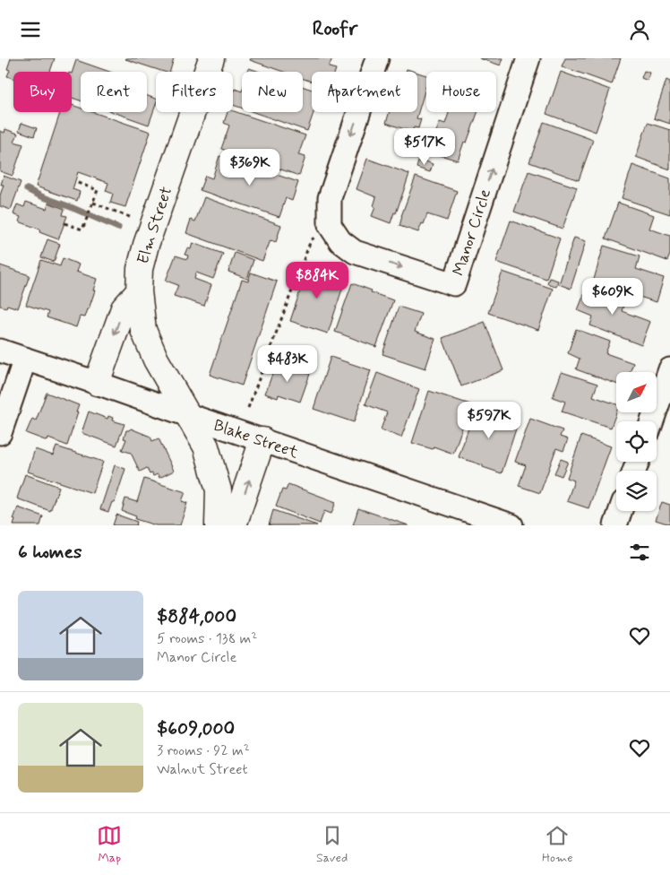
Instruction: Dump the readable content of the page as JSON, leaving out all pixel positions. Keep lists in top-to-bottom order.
{
  "streets": {
    "street": ["Elm Street", "Manor Circle", "Blake Street"]
  },
  "crossings": [
    ["Elm Street", "Blake Street"]
  ],
  "north": "top right",
  "page": {
    "header": "Roofr",
    "chip": [
      "Buy",
      "Rent",
      "Filters",
      "New",
      "Apartment",
      "House"
    ],
    "price": [
      "$517K",
      "$369K",
      "$884K",
      "$609K",
      "$483K",
      "$597K"
    ],
    "heading": "6 homes",
    "list": [
      {
        "name": "$884,000",
        "note": "5 rooms · 138 m² · Manor Circle"
      },
      {
        "name": "$609,000",
        "note": "3 rooms · 92 m² · Walnut Street"
      }
    ],
    "tabs": ["Map", "Saved", "Home"]
  }
}
